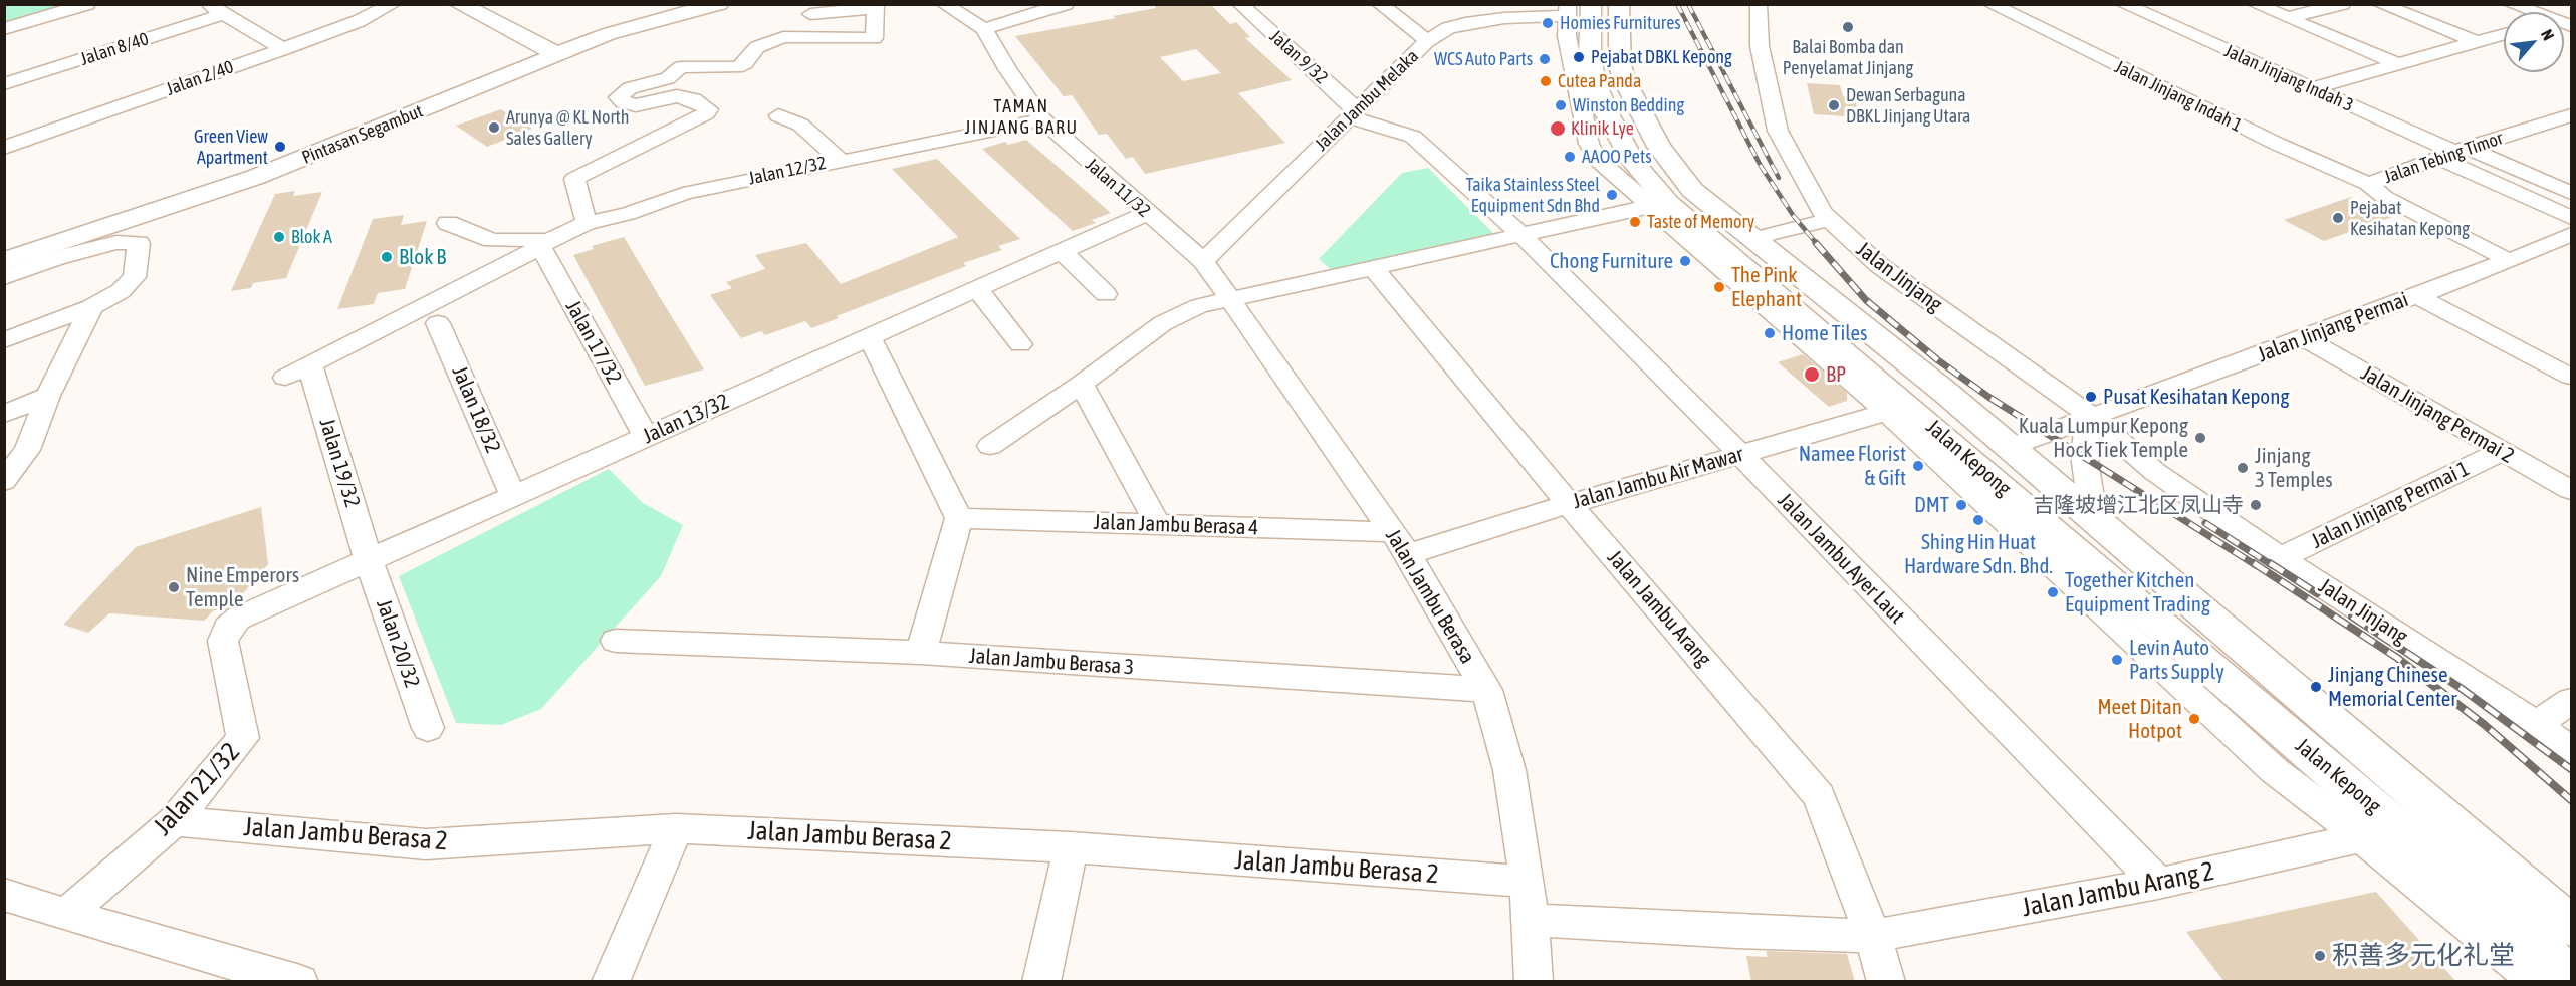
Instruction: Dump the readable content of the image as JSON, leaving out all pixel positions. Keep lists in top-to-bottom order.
{
  "streets": {
    "main road": ["Pintasan Segambut", "Jalan Kepong"],
    "street": [
      "Jalan 8/40",
      "Jalan 9/32",
      "Jalan 2/40",
      "Jalan Jinjang Indah 3",
      "Jalan Jinjang Indah 1",
      "Jalan Jambu Melaka",
      "Jalan Tebing Timor",
      "Jalan 12/32",
      "Jalan 11/32",
      "Jalan Jinjang",
      "Jalan Jinjang Permai",
      "Jalan 17/32",
      "Jalan 18/32",
      "Jalan Jinjang Permai 2",
      "Jalan 13/32",
      "Jalan 19/32",
      "Jalan Jambu Air Mawar",
      "Jalan Jinjang Permai 1",
      "Jalan Jambu Berasa 4",
      "Jalan Jambu Ayer Laut",
      "Jalan Jambu Berasa",
      "Jalan Jambu Arang",
      "Jalan 20/32",
      "Jalan Jambu Berasa 3",
      "Jalan 21/32",
      "Jalan Jambu Berasa 2",
      "Jalan Jambu Arang 2"
    ]
  },
  "crossings": [
    ["Jalan 9/32", "Jalan Jambu Melaka"],
    ["Jalan 9/32", "Jalan Jambu Ayer Laut"],
    ["Jalan Jinjang Indah 3", "Jalan Tebing Timor"],
    ["Jalan Jinjang Indah 1", "Jalan Tebing Timor"],
    ["Jalan Jambu Melaka", "Jalan 11/32"],
    ["Jalan Jambu Melaka", "Jalan Kepong"],
    ["Jalan Jambu Melaka", "Jalan Jambu Ayer Laut"],
    ["Jalan Jambu Melaka", "Jalan Jambu Berasa"],
    ["Jalan Tebing Timor", "Jalan Jinjang Permai"],
    ["Jalan 12/32", "Jalan 11/32"],
    ["Jalan 12/32", "Jalan 17/32"],
    ["Jalan 12/32", "Jalan 19/32"],
    ["Jalan 11/32", "Jalan 13/32"],
    ["Jalan 11/32", "Jalan Jambu Berasa"],
    ["Jalan Jinjang", "Jalan Jinjang Permai"],
    ["Jalan Jinjang", "Jalan Jinjang Permai 1"],
    ["Jalan Jinjang Permai", "Jalan Jinjang Permai 2"],
    ["Jalan Jinjang Permai", "Jalan Kepong"],
    ["Jalan 17/32", "Jalan 13/32"],
    ["Jalan 18/32", "Jalan 13/32"],
    ["Jalan Jinjang Permai 2", "Jalan Jinjang Permai 1"],
    ["Jalan 13/32", "Jalan 19/32"],
    ["Jalan 13/32", "Jalan 20/32"],
    ["Jalan 13/32", "Jalan 21/32"],
    ["Jalan Kepong", "Jalan Jambu Air Mawar"],
    ["Jalan Kepong", "Jalan Jambu Arang 2"],
    ["Jalan 19/32", "Jalan 20/32"],
    ["Jalan Jambu Air Mawar", "Jalan Jambu Berasa 4"],
    ["Jalan Jambu Air Mawar", "Jalan Jambu Ayer Laut"],
    ["Jalan Jambu Air Mawar", "Jalan Jambu Berasa"],
    ["Jalan Jambu Air Mawar", "Jalan Jambu Arang"],
    ["Jalan Jambu Berasa 4", "Jalan Jambu Berasa"],
    ["Jalan Jambu Ayer Laut", "Jalan Jambu Arang 2"],
    ["Jalan Jambu Berasa", "Jalan Jambu Berasa 3"],
    ["Jalan Jambu Berasa", "Jalan Jambu Berasa 2"],
    ["Jalan Jambu Berasa", "Jalan Jambu Arang 2"],
    ["Jalan Jambu Arang", "Jalan Jambu Arang 2"],
    ["Jalan 21/32", "Jalan Jambu Berasa 2"]
  ],
  "districts": ["TAMAN JINJANG BARU"],
  "places": [
    "Homies Furnitures",
    "Balai Bomba dan Penyelamat Jinjang",
    "Pejabat DBKL Kepong",
    "WCS Auto Parts",
    "Cutea Panda",
    "Winston Bedding",
    "Dewan Serbaguna DBKL Jinjang Utara",
    "Arunya @ KL North Sales Gallery",
    "Klinik Lye",
    "Green View Apartment",
    "AAOO Pets",
    "Taika Stainless Steel Equipment Sdn Bhd",
    "Pejabat Kesihatan Kepong",
    "Taste of Memory",
    "Blok A",
    "Blok B",
    "Chong Furniture",
    "The Pink Elephant",
    "Home Tiles",
    "BP",
    "Pusat Kesihatan Kepong",
    "Kuala Lumpur Kepong Hock Tiek Temple",
    "Namee Florist & Gift",
    "Jinjang 3 Temples",
    "DMT",
    "吉隆坡增江北区凤山寺",
    "Shing Hin Huat Hardware Sdn. Bhd.",
    "Nine Emperors Temple",
    "Together Kitchen Equipment Trading",
    "Levin Auto Parts Supply",
    "Jinjang Chinese Memorial Center",
    "Meet Ditan Hotpot",
    "积善多元化礼堂"
  ],
  "north": "top right"
}
